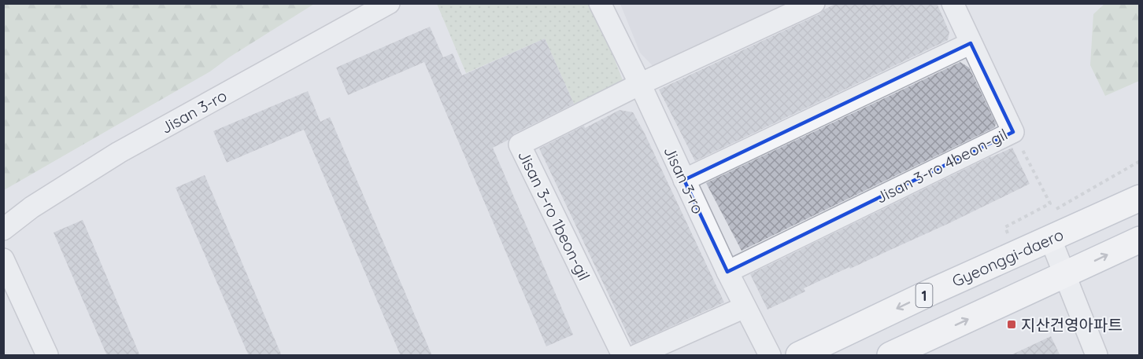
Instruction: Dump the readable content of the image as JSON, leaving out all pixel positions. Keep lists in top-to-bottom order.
{
  "streets": {
    "main road": ["Gyeonggi-daero", "1"],
    "street": ["Jisan 3-ro", "Jisan 3-ro 4beon-gil", "Jisan 3-ro 1beon-gil"]
  },
  "crossings": [
    ["Jisan 3-ro", "Jisan 3-ro 4beon-gil"],
    ["Jisan 3-ro", "Jisan 3-ro 1beon-gil"]
  ],
  "places": {
    "transit": ["지산건영아파트"]
  }
}
